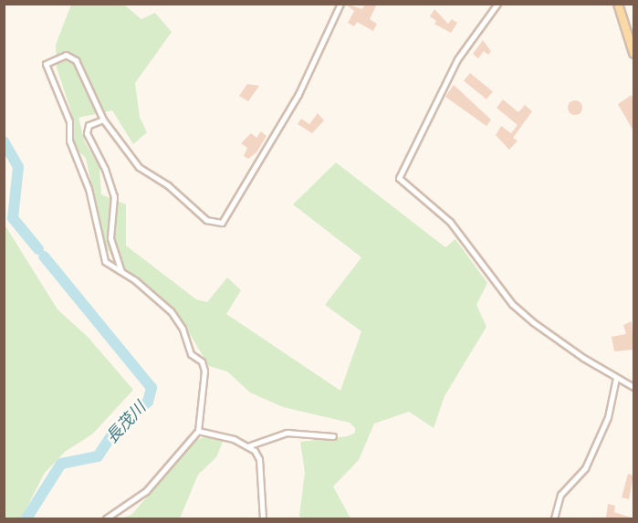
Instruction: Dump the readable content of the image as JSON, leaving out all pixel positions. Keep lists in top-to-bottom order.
{
  "water": ["長茂川"]
}
